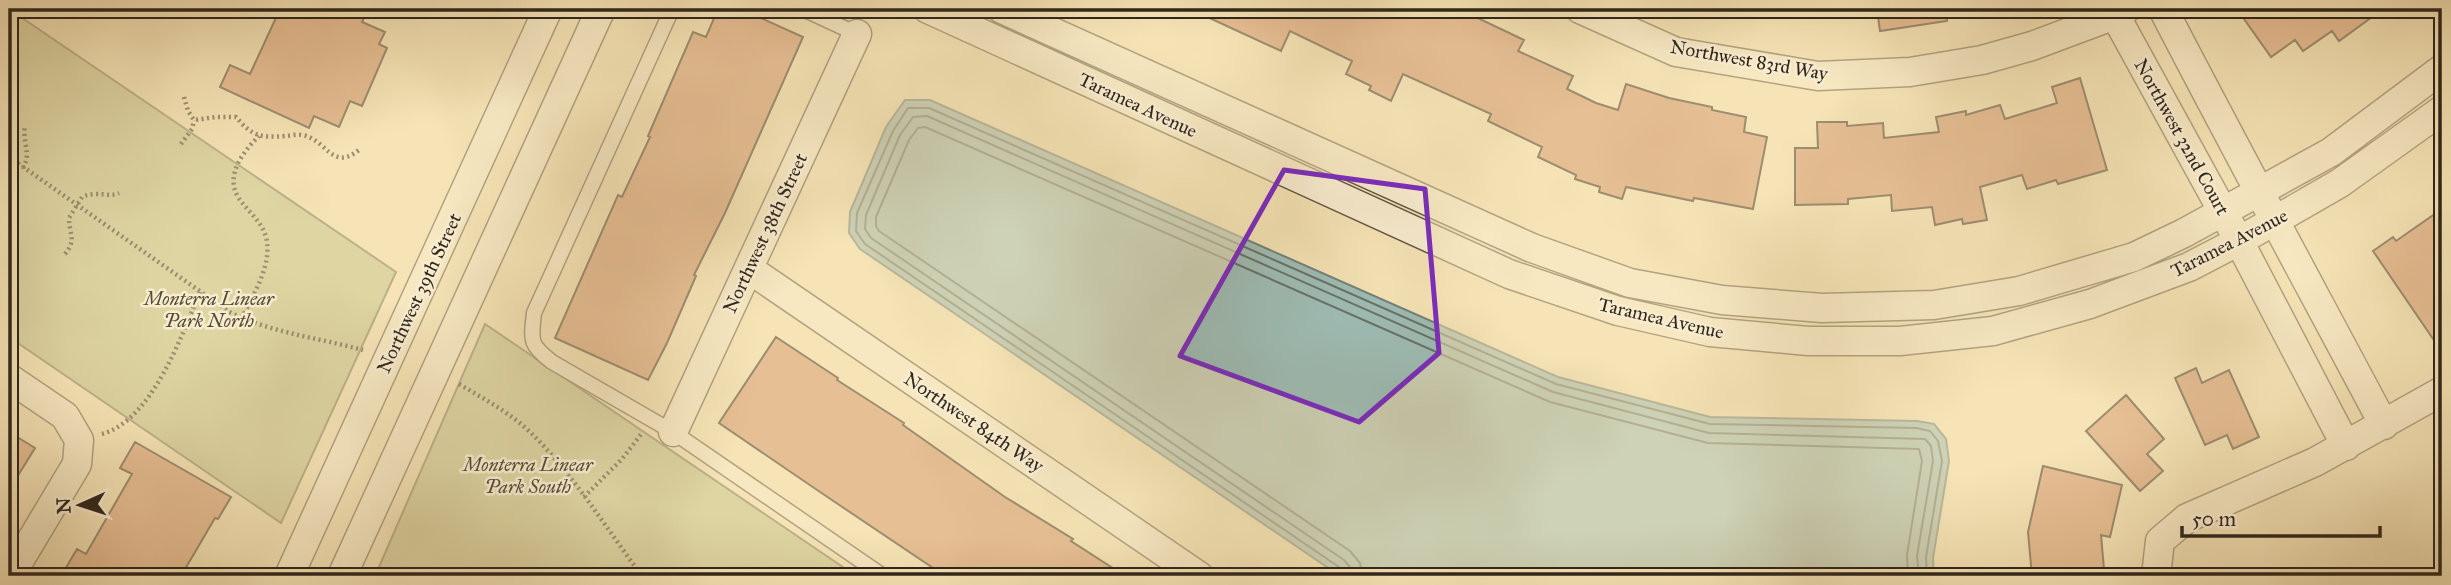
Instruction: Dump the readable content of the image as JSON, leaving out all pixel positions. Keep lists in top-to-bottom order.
{
  "streets": {
    "street": [
      "Northwest 83rd Way",
      "Taramea Avenue",
      "Northwest 32nd Court",
      "Northwest 38th Street",
      "Northwest 39th Street",
      "Northwest 84th Way"
    ]
  },
  "crossings": [
    ["Northwest 83rd Way", "Northwest 32nd Court"],
    ["Taramea Avenue", "Northwest 32nd Court"],
    ["Northwest 38th Street", "Northwest 84th Way"]
  ],
  "parks": ["Monterra Linear Park North", "Monterra Linear Park South"],
  "scale_bar": "50 m",
  "north": "left"
}
